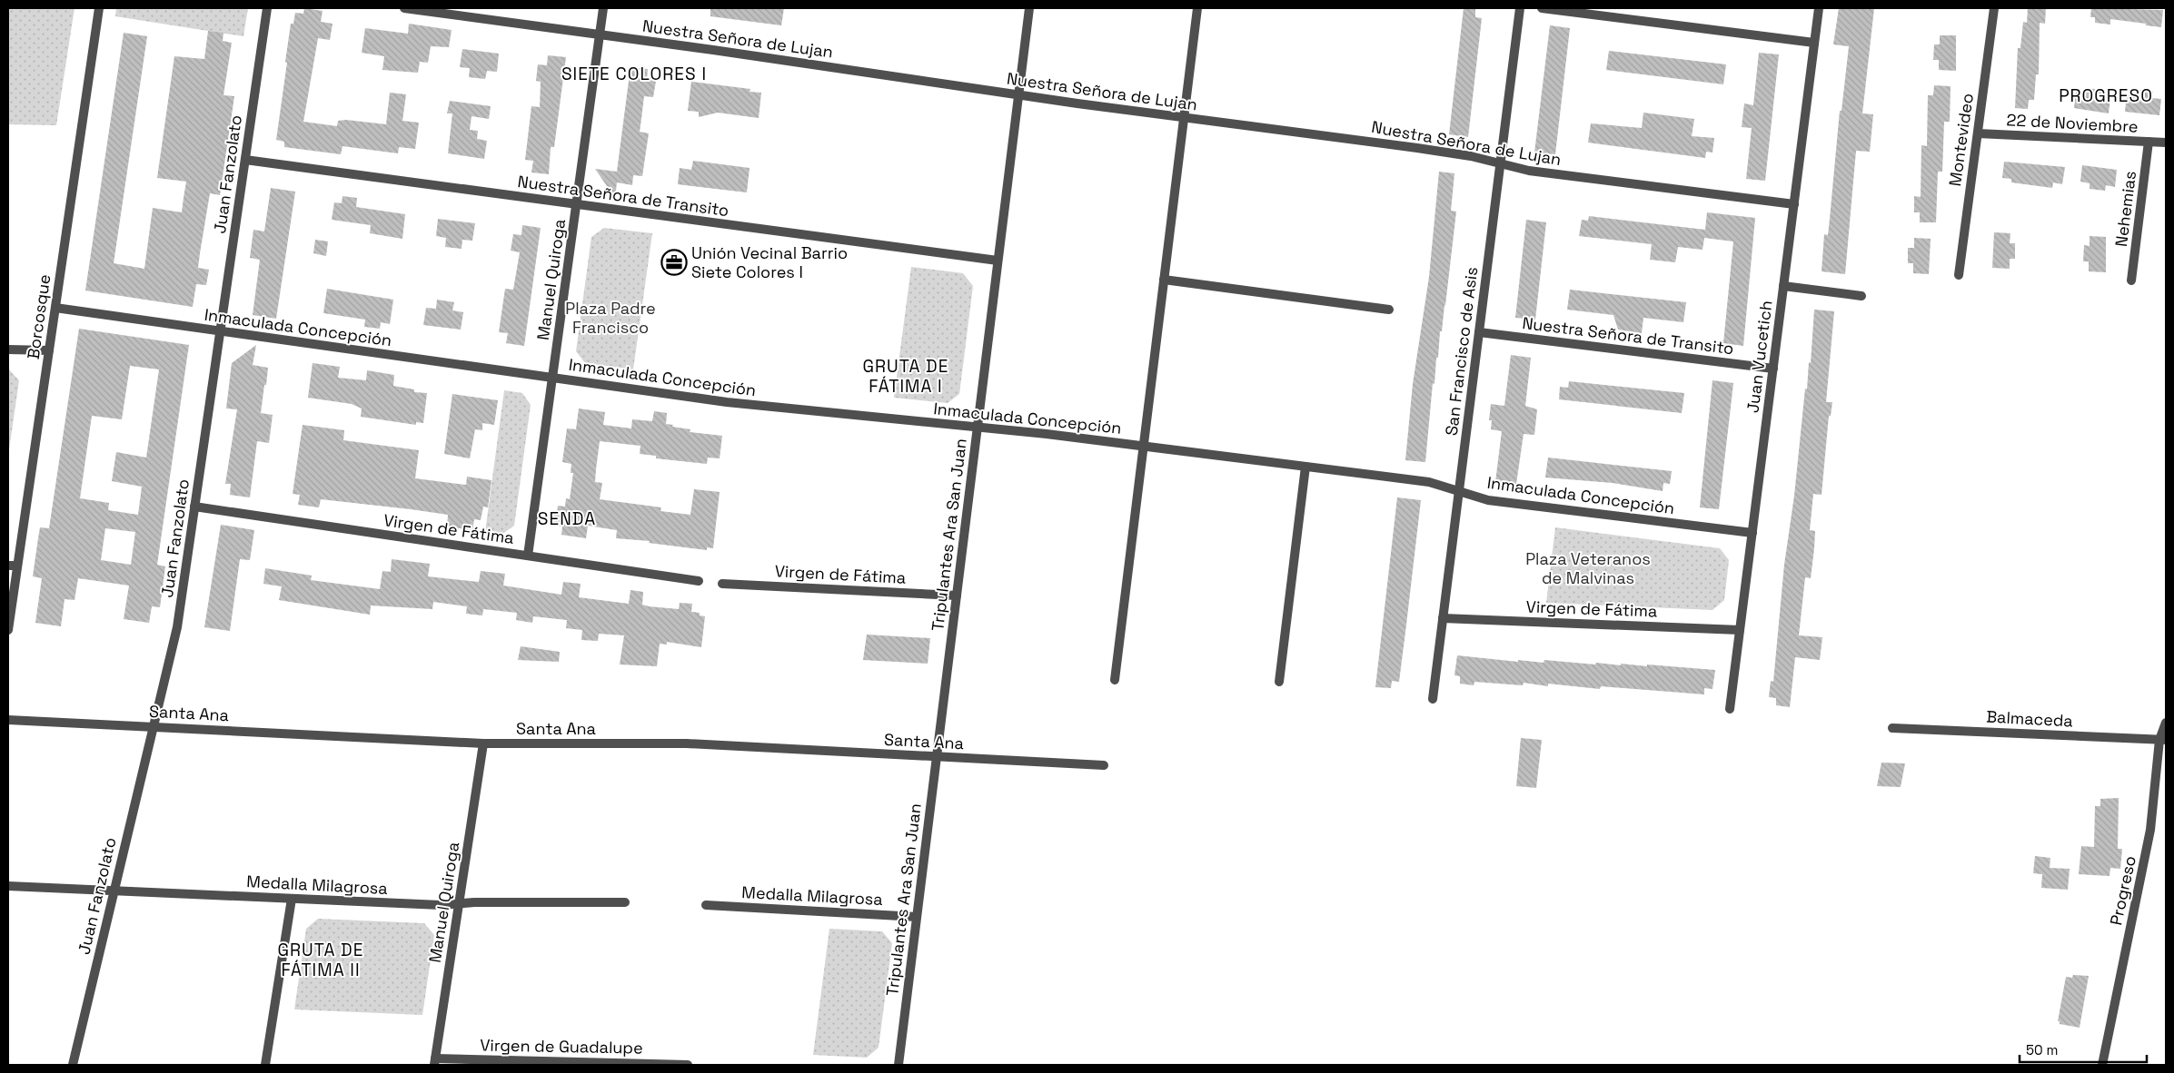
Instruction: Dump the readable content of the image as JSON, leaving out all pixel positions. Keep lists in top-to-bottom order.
{
  "streets": {
    "street": [
      "Nuestra Señora de Lujan",
      "22 de Noviembre",
      "Montevideo",
      "Juan Fanzolato",
      "Nuestra Señora de Transito",
      "Nehemias",
      "Manuel Quiroga",
      "Borcosque",
      "Inmaculada Concepción",
      "San Francisco de Asis",
      "Juan Vucetich",
      "Virgen de Fátima",
      "Tripulantes Ara San Juan",
      "Santa Ana",
      "Balmaceda",
      "Medalla Milagrosa",
      "Progreso",
      "Virgen de Guadalupe"
    ]
  },
  "crossings": [
    ["Nuestra Señora de Lujan", "Manuel Quiroga"],
    ["Nuestra Señora de Lujan", "San Francisco de Asis"],
    ["Nuestra Señora de Lujan", "Juan Vucetich"],
    ["Nuestra Señora de Lujan", "Tripulantes Ara San Juan"],
    ["22 de Noviembre", "Montevideo"],
    ["22 de Noviembre", "Nehemias"],
    ["Juan Fanzolato", "Nuestra Señora de Transito"],
    ["Juan Fanzolato", "Inmaculada Concepción"],
    ["Juan Fanzolato", "Virgen de Fátima"],
    ["Juan Fanzolato", "Santa Ana"],
    ["Juan Fanzolato", "Medalla Milagrosa"],
    ["Nuestra Señora de Transito", "Manuel Quiroga"],
    ["Nuestra Señora de Transito", "San Francisco de Asis"],
    ["Nuestra Señora de Transito", "Juan Vucetich"],
    ["Nuestra Señora de Transito", "Tripulantes Ara San Juan"],
    ["Manuel Quiroga", "Inmaculada Concepción"],
    ["Manuel Quiroga", "Virgen de Fátima"],
    ["Manuel Quiroga", "Santa Ana"],
    ["Manuel Quiroga", "Medalla Milagrosa"],
    ["Manuel Quiroga", "Virgen de Guadalupe"],
    ["Borcosque", "Inmaculada Concepción"],
    ["Inmaculada Concepción", "San Francisco de Asis"],
    ["Inmaculada Concepción", "Juan Vucetich"],
    ["Inmaculada Concepción", "Tripulantes Ara San Juan"],
    ["San Francisco de Asis", "Virgen de Fátima"],
    ["Juan Vucetich", "Virgen de Fátima"],
    ["Virgen de Fátima", "Tripulantes Ara San Juan"],
    ["Tripulantes Ara San Juan", "Santa Ana"],
    ["Tripulantes Ara San Juan", "Medalla Milagrosa"],
    ["Balmaceda", "Progreso"]
  ],
  "districts": [
    "SIETE COLORES I",
    "PROGRESO",
    "GRUTA DE FÁTIMA I",
    "SENDA",
    "GRUTA DE FÁTIMA II"
  ],
  "parks": ["Plaza Padre Francisco", "Plaza Veteranos de Malvinas"],
  "places": {
    "office": ["Unión Vecinal Barrio Siete Colores I"]
  },
  "scale_bar": "50 m"
}
